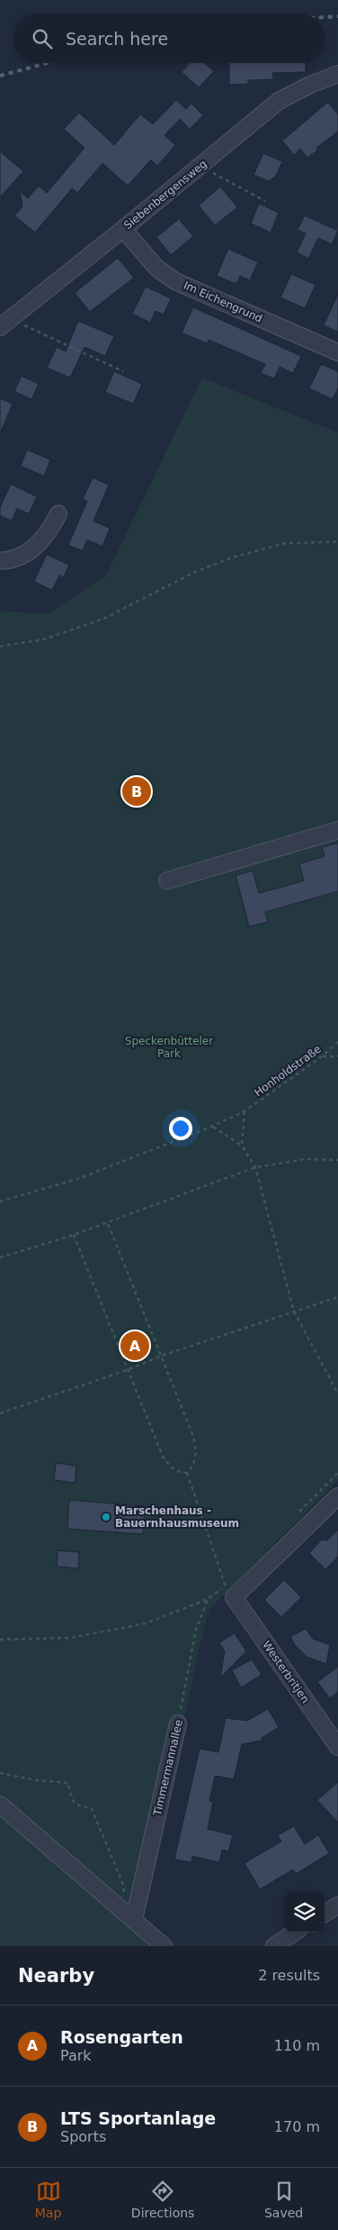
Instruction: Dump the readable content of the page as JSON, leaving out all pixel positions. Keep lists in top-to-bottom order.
{
  "streets": {
    "street": [
      "Siebenbergensweg",
      "Im Eichengrund",
      "Westerbritjen",
      "Timmermannallee"
    ],
    "path": ["Honholdstraße"]
  },
  "crossings": [
    ["Siebenbergensweg", "Im Eichengrund"]
  ],
  "parks": ["Speckenbütteler Park"],
  "places": ["Marschenhaus - Bauernhausmuseum"],
  "page": {
    "search": "Search here",
    "pins": ["B", "A"],
    "heading": ["Nearby", "2 results"],
    "list": [
      {
        "mark": "A",
        "name": "Rosengarten",
        "note": "Park",
        "value": "110 m"
      },
      {
        "mark": "B",
        "name": "LTS Sportanlage",
        "note": "Sports",
        "value": "170 m"
      }
    ],
    "nav": ["Map", "Directions", "Saved"]
  }
}
